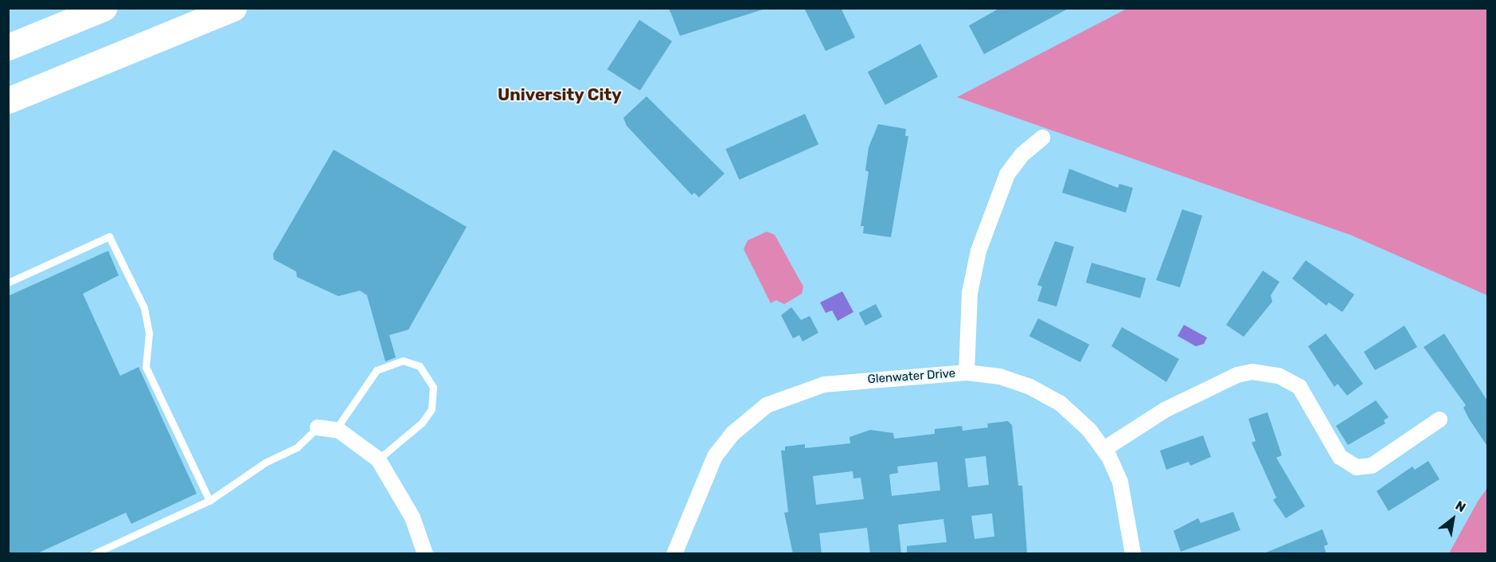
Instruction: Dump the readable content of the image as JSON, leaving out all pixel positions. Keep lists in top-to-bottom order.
{
  "streets": {
    "street": ["Glenwater Drive"]
  },
  "districts": ["University City"],
  "north": "top right"
}
